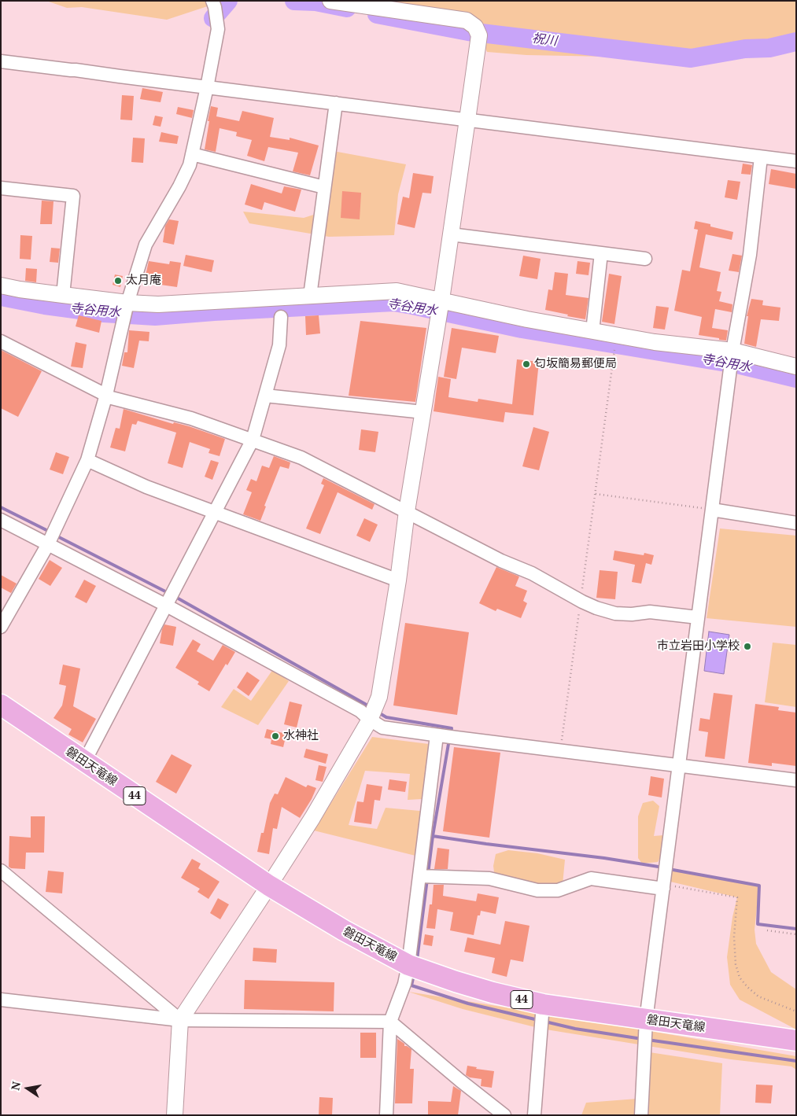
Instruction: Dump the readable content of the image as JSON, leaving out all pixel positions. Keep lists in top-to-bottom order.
{
  "streets": {
    "main road": ["磐田天竜線", "44"]
  },
  "water": ["祝川", "寺谷用水"],
  "places": [
    "太月庵",
    "匂坂簡易郵便局",
    "市立岩田小学校",
    "水神社"
  ],
  "north": "left"
}
